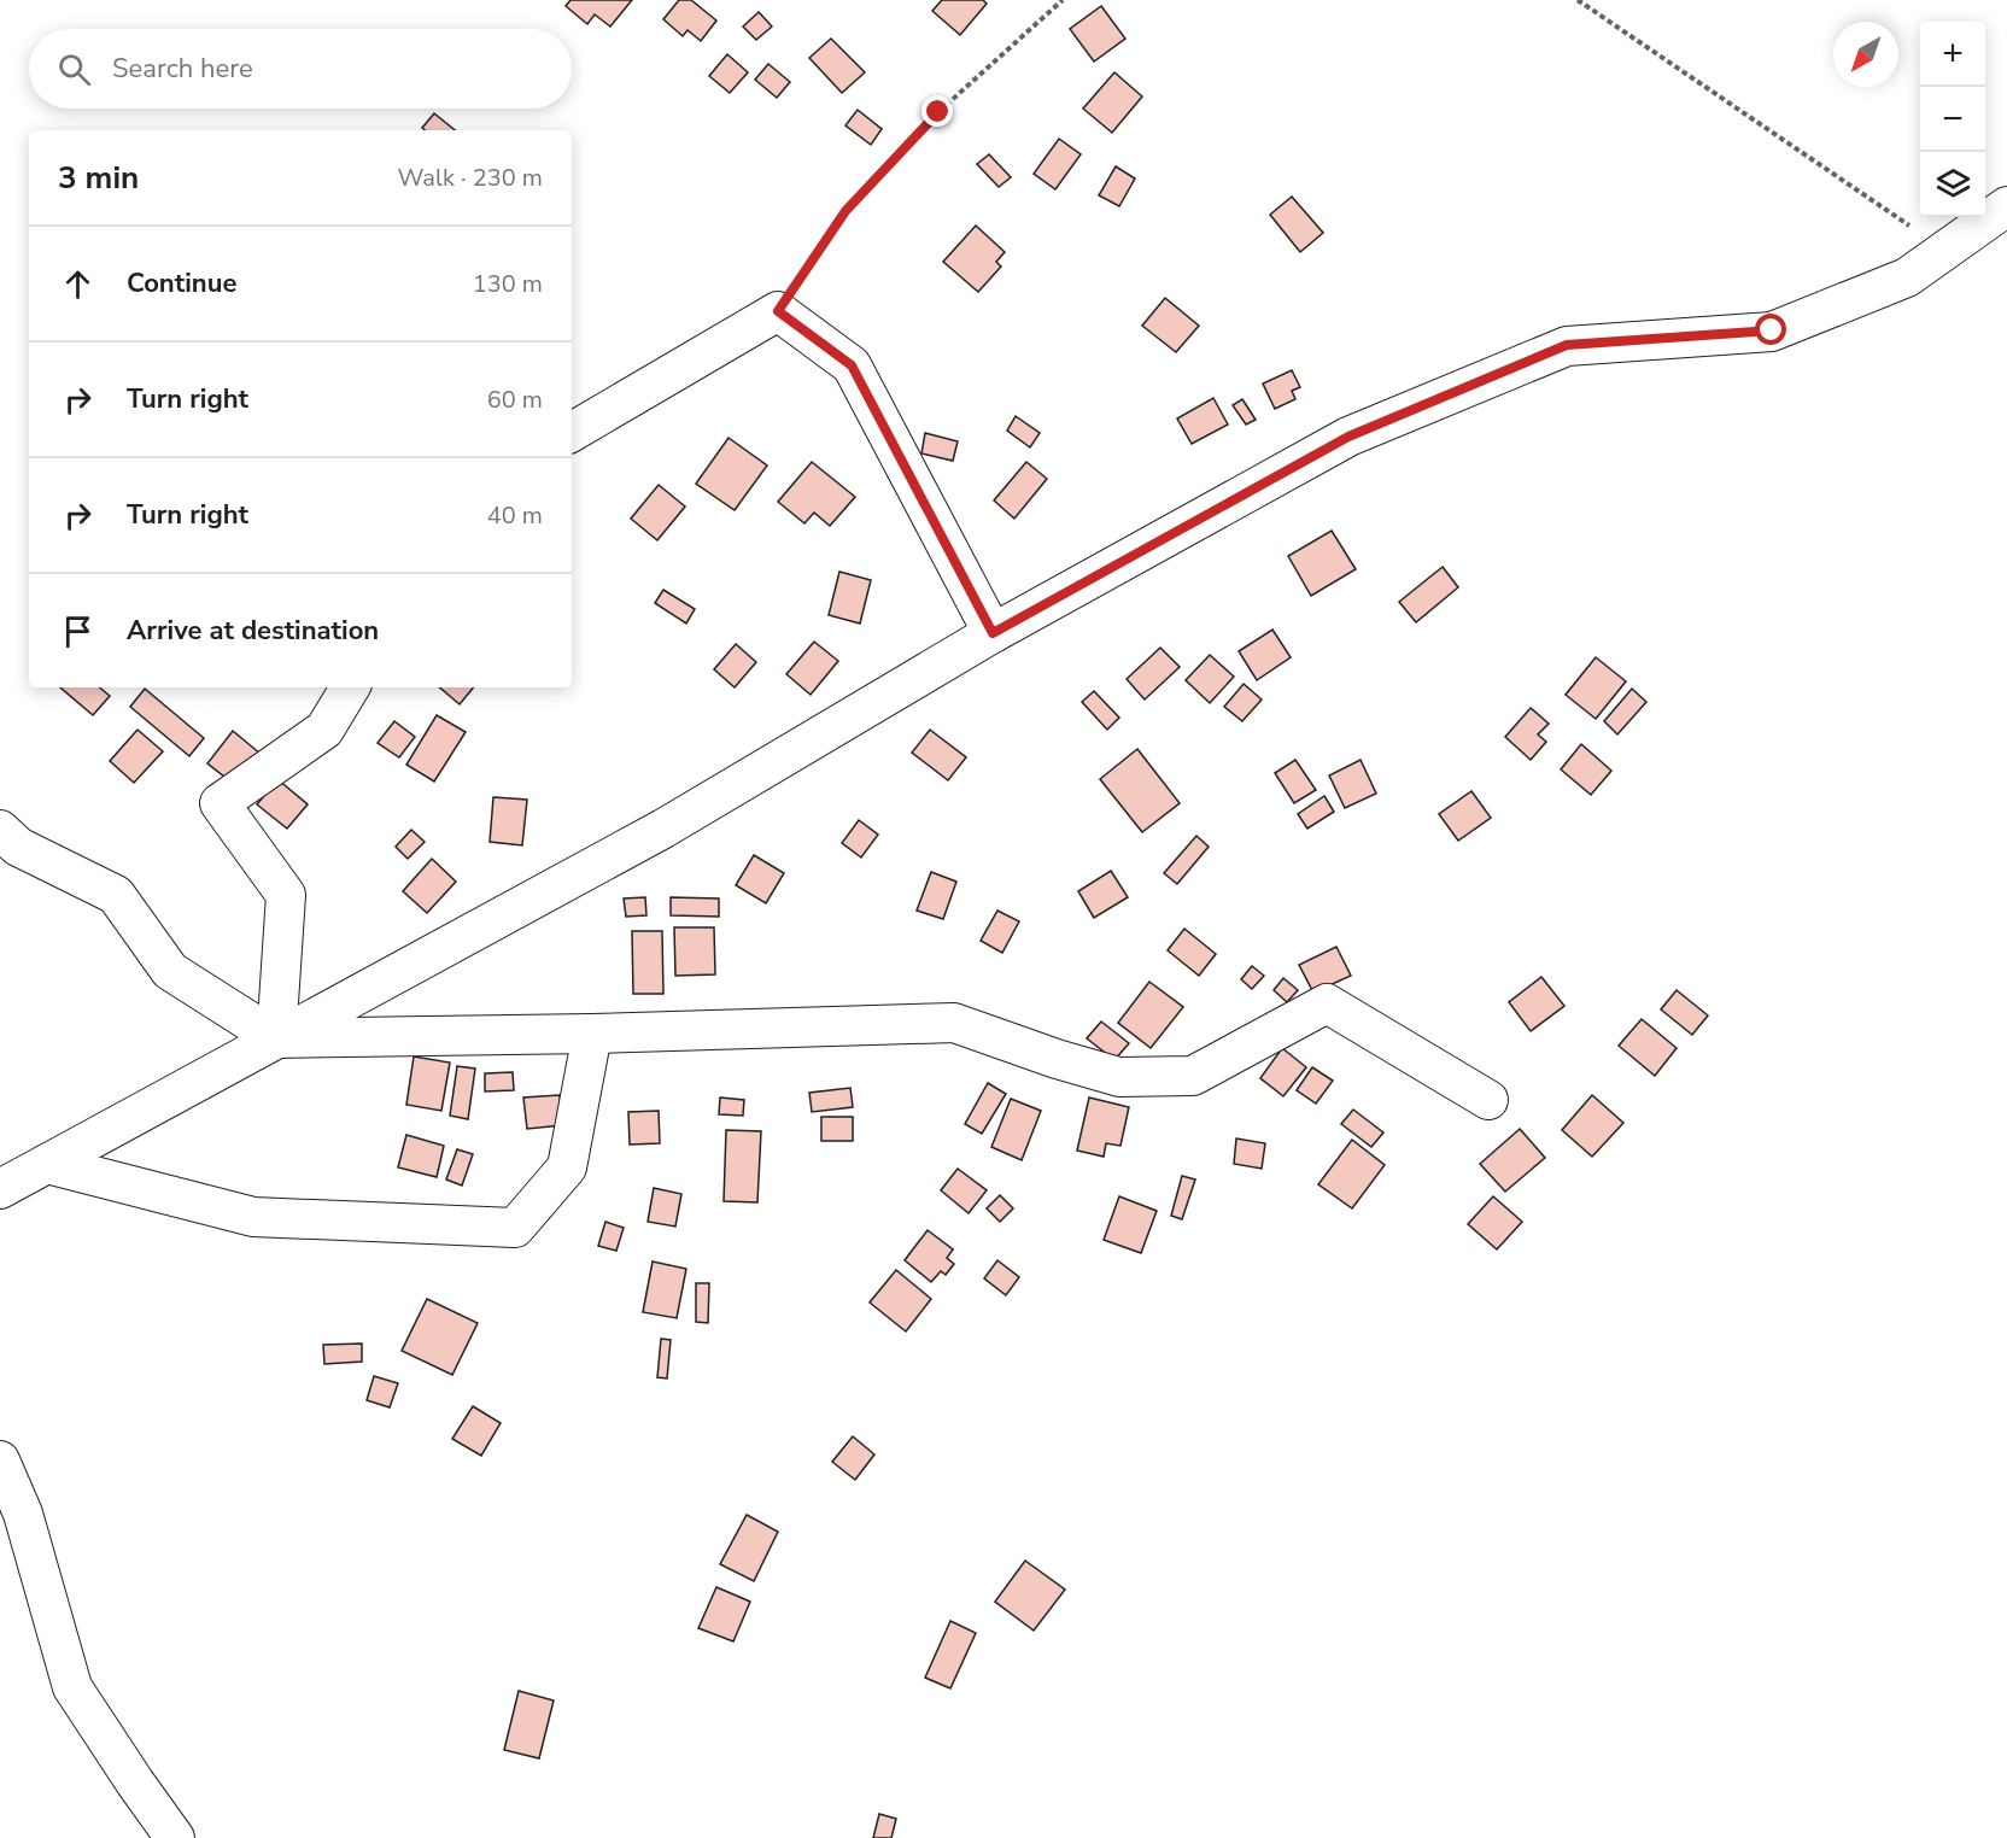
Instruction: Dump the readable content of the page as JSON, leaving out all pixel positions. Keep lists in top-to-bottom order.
{
  "north": "bottom left",
  "page": {
    "map_buttons": ["+", "−"],
    "search": "Search here",
    "heading": ["3 min", "Walk · 230 m"],
    "list": [
      ["Continue", "130 m"],
      ["Turn right", "60 m"],
      ["Turn right", "40 m"],
      "Arrive at destination"
    ]
  }
}
